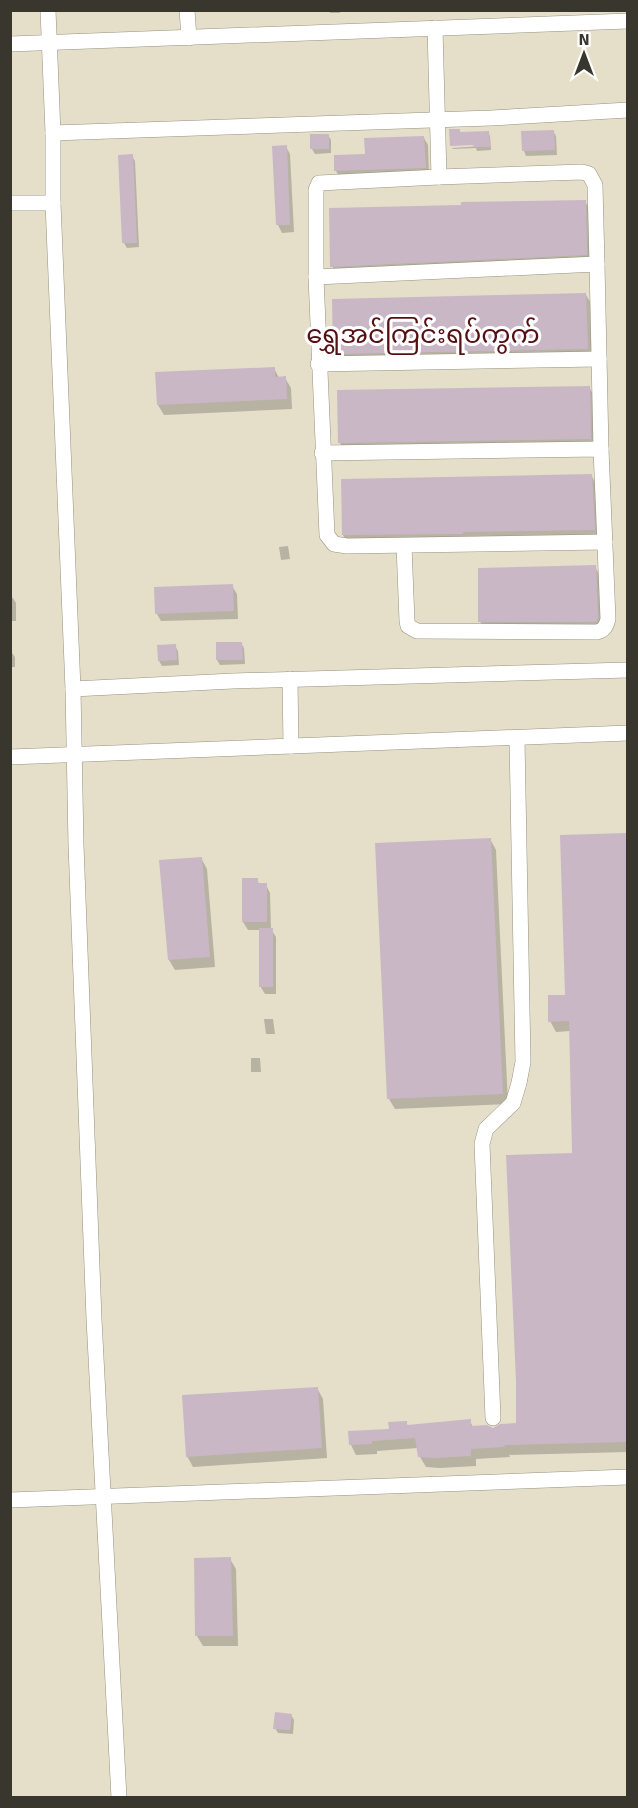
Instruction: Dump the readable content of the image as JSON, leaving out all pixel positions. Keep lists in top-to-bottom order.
{
  "districts": ["ရွှေအင်ကြင်းရပ်ကွက်"],
  "north": "top"
}
